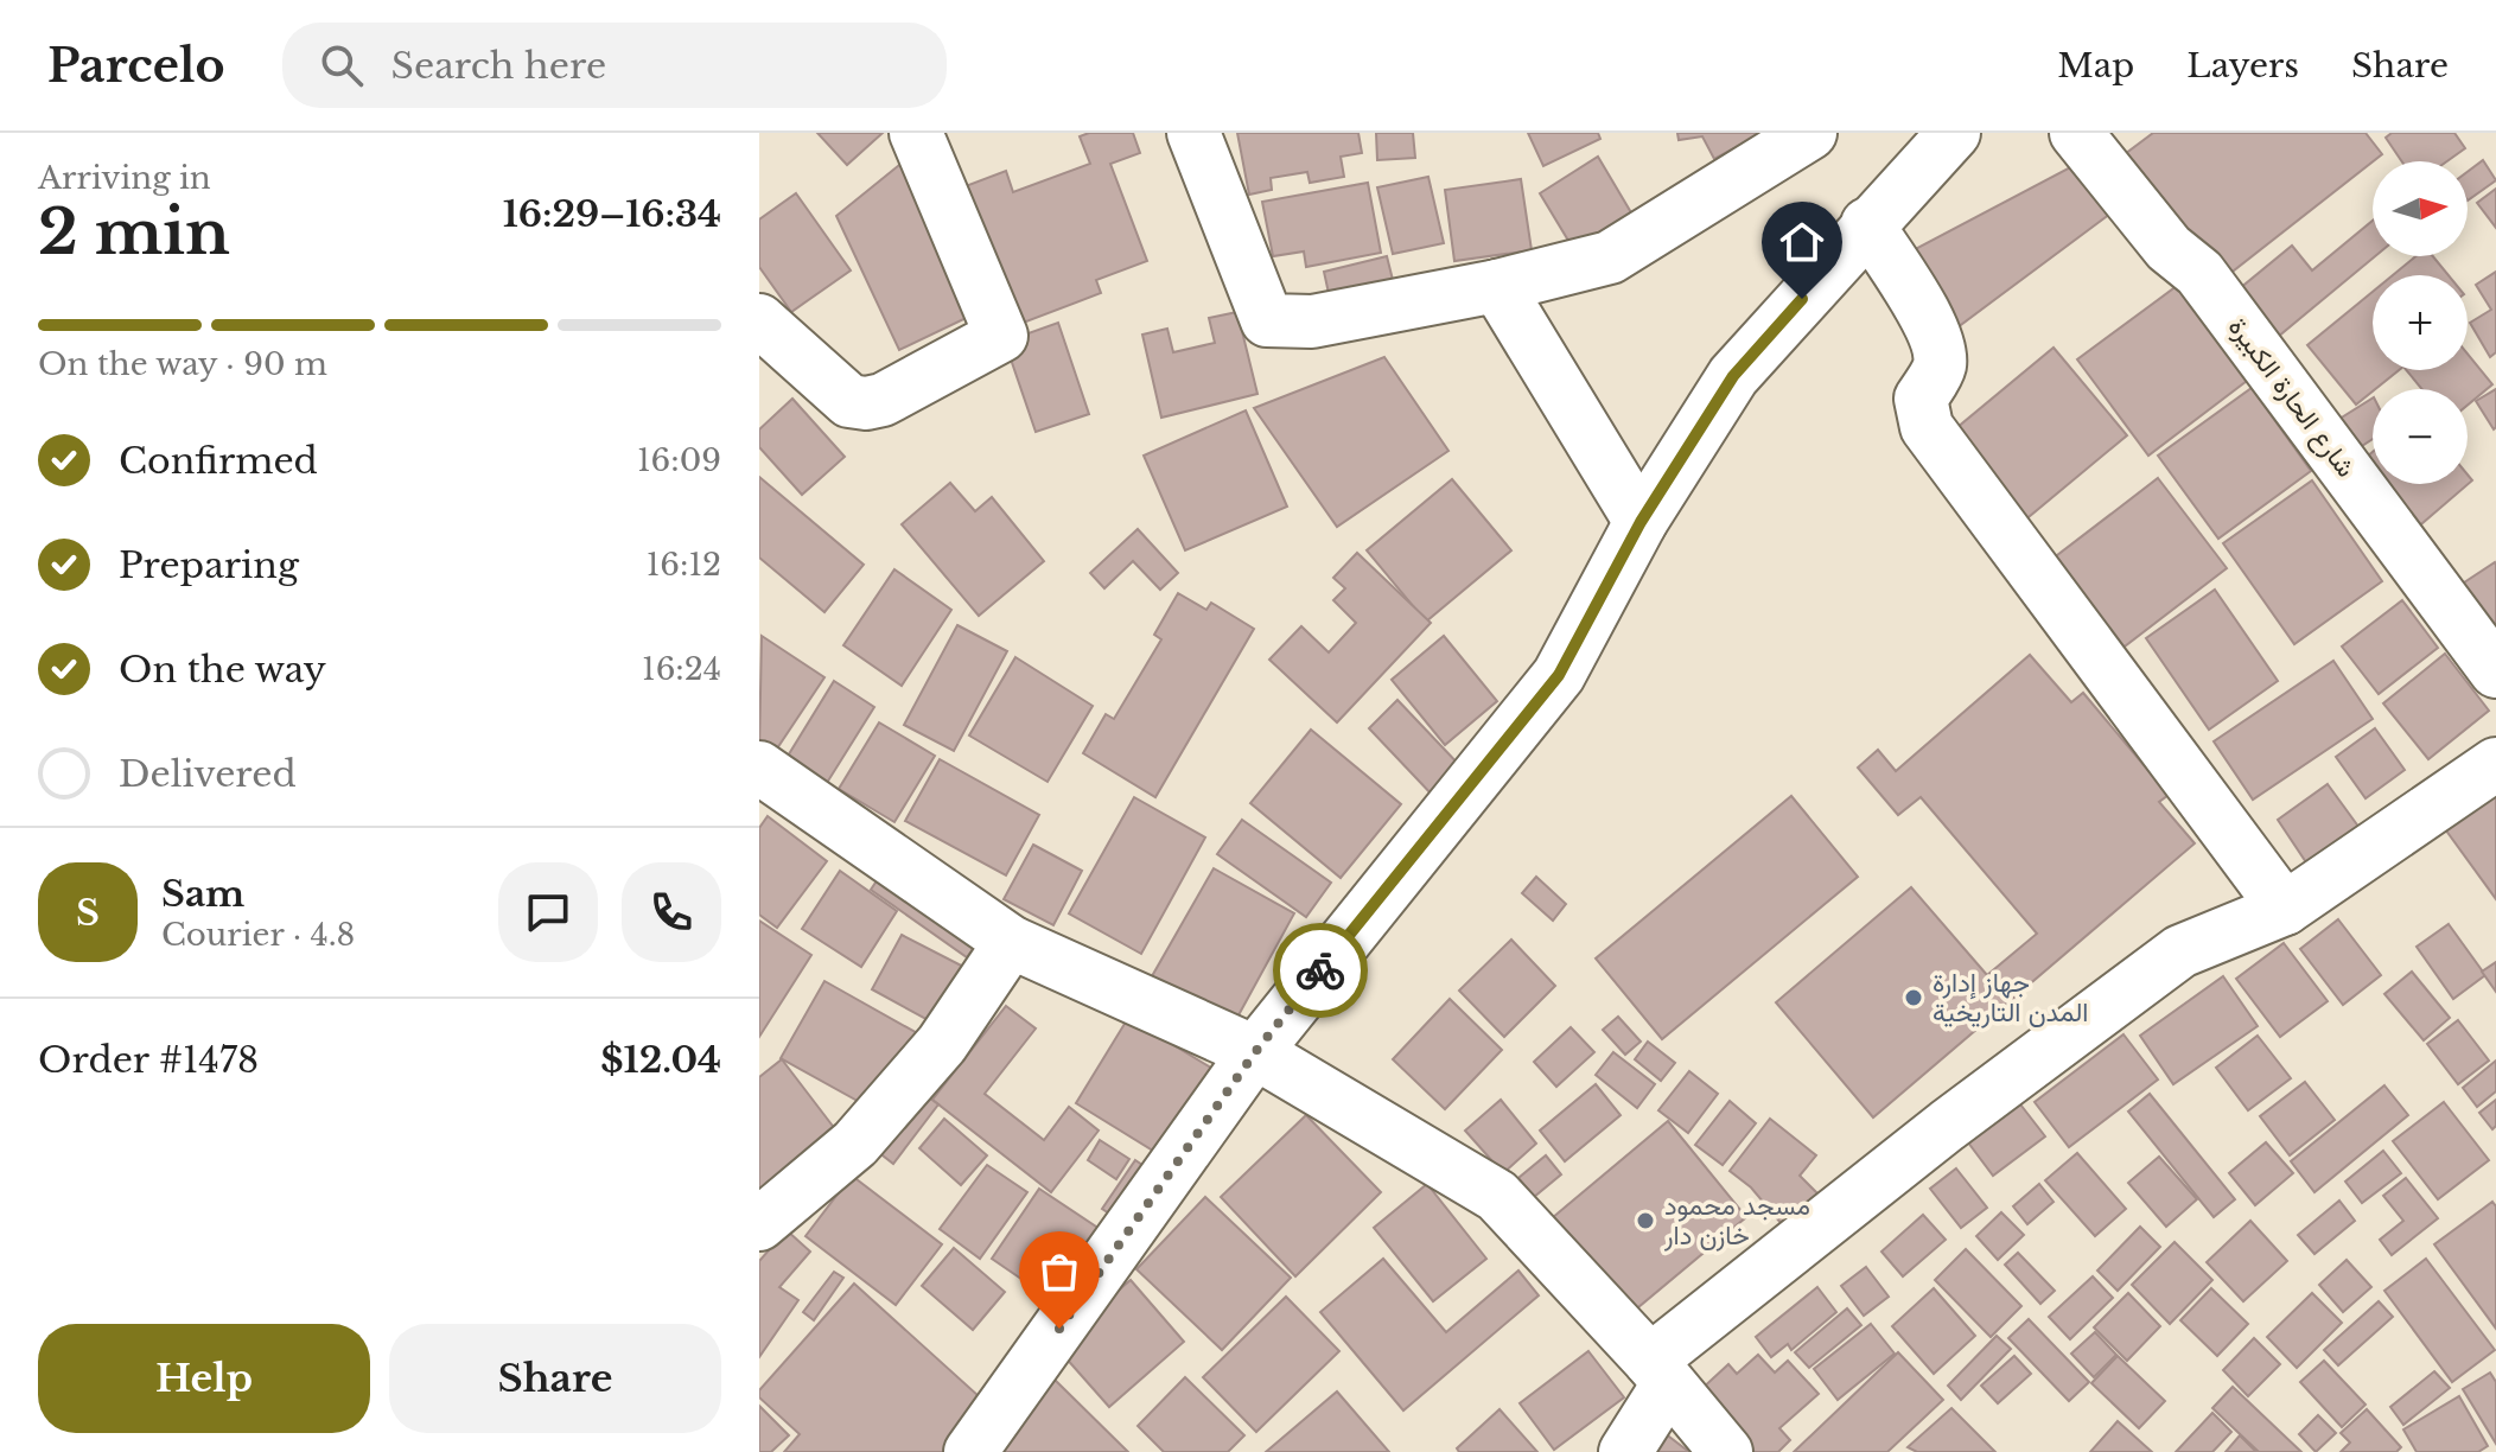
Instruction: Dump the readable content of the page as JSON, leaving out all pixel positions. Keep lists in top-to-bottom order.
{
  "streets": {
    "street": ["شارع الحارة الكبيرة"]
  },
  "places": ["جهاز إدارة المدن التاريخية", "مسجد محمود خازن دار"],
  "north": "right",
  "page": {
    "header": "Parcelo",
    "search": "Search here",
    "nav": ["Map", "Layers", "Share"],
    "heading": ["2 min", "Arriving in", "16:29–16:34"],
    "panel": [
      "Sam",
      "Courier · 4.8",
      "Order #1478",
      "$12.04"
    ],
    "map_buttons": ["+", "−"],
    "bar": "On the way · 90 m",
    "list": [
      ["Confirmed", "16:09"],
      ["Preparing", "16:12"],
      ["On the way", "16:24"],
      "Delivered"
    ],
    "round": "S",
    "buttons": ["Help", "Share"]
  }
}
